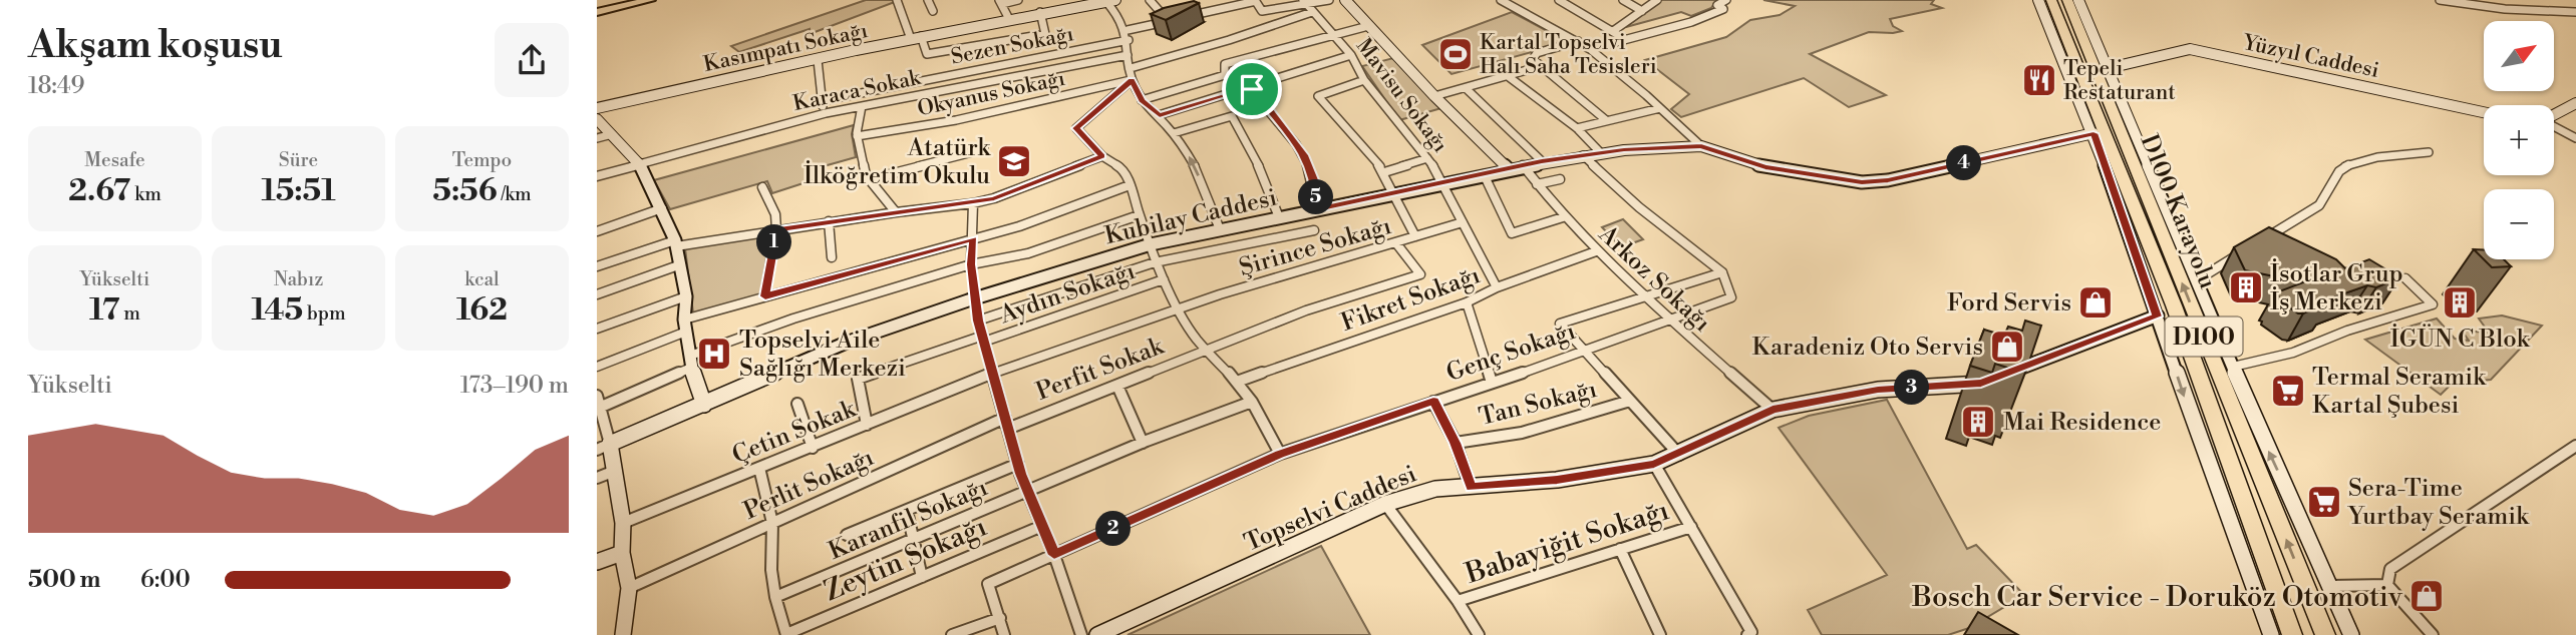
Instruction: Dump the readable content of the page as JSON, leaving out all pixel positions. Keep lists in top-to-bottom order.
{
  "streets": {
    "highway": ["D100 Karayolu", "D100"],
    "main road": ["Kubilay Caddesi"],
    "street": [
      "Sezen Sokağı",
      "Kasımpatı Sokağı",
      "Yüzyıl Caddesi",
      "Karaca Sokak",
      "Okyanus Sokağı",
      "Mavisu Sokağı",
      "Şirince Sokağı",
      "Arkoz Sokağı",
      "Aydın Sokağı",
      "Fikret Sokağı",
      "Genç Sokağı",
      "Perfit Sokak",
      "Tan Sokağı",
      "Çetin Sokak",
      "Perlit Sokağı",
      "Topselvi Caddesi",
      "Karanfil Sokağı",
      "Babayiğit Sokağı",
      "Zeytin Sokağı"
    ]
  },
  "crossings": [
    ["Mavisu Sokağı", "Kubilay Caddesi"],
    ["Mavisu Sokağı", "Şirince Sokağı"],
    ["Mavisu Sokağı", "Fikret Sokağı"],
    ["D100 Karayolu", "D100"],
    ["Kubilay Caddesi", "Arkoz Sokağı"],
    ["Şirince Sokağı", "Perfit Sokak"],
    ["Şirince Sokağı", "Çetin Sokak"],
    ["Arkoz Sokağı", "Fikret Sokağı"],
    ["Arkoz Sokağı", "Genç Sokağı"],
    ["Arkoz Sokağı", "Topselvi Caddesi"],
    ["Aydın Sokağı", "Çetin Sokak"],
    ["Perfit Sokak", "Perlit Sokağı"]
  ],
  "places": {
    "sports": ["Kartal Topselvi Halı Saha Tesisleri"],
    "restaurant": ["Tepeli Restaturant"],
    "school or university": ["Atatürk İlköğretim Okulu"],
    "building": ["İsotlar Grup İş Merkezi", "İGÜN C Blok", "Mai Residence"],
    "shop": ["Ford Servis", "Karadeniz Oto Servis", "Bosch Car Service - Doruköz Otomotiv"],
    "hospital": ["Topselvi Aile Sağlığı Merkezi"],
    "supermarket": ["Termal Seramik Kartal Şubesi", "Sera-Time Yurtbay Seramik"]
  },
  "north": "top right",
  "page": {
    "heading": ["Akşam koşusu", "18:49"],
    "map_buttons": ["+", "−"],
    "stats": [
      ["Mesafe", "2.67 km"],
      ["Süre", "15:51"],
      ["Tempo", "5:56 /km"],
      ["Yükselti", "17 m"],
      ["Nabız", "145 bpm"],
      ["kcal", "162"]
    ],
    "pins": [
      "4",
      "5",
      "1",
      "3",
      "2"
    ],
    "chart": ["Yükselti", "173–190 m"],
    "list": [
      {
        "name": "500 m",
        "note": "6:00"
      }
    ]
  }
}
